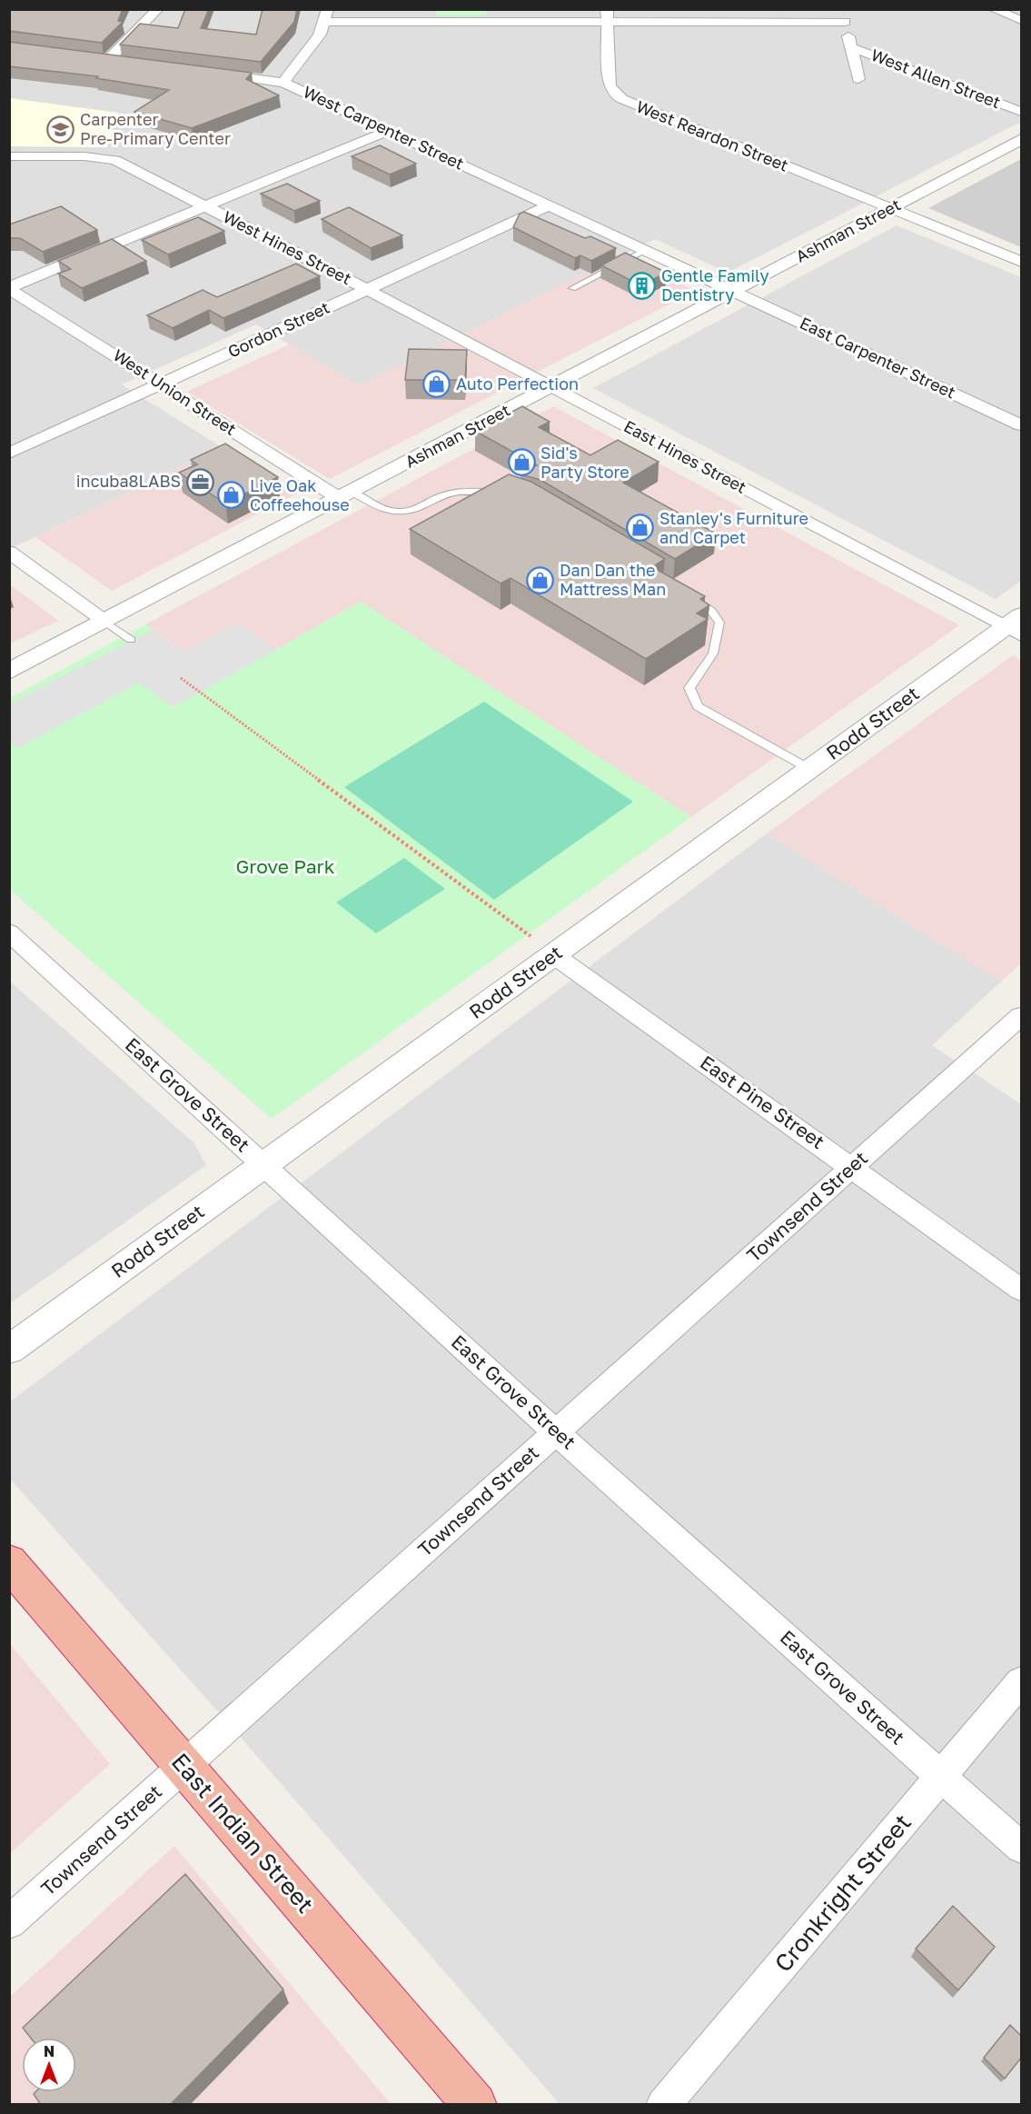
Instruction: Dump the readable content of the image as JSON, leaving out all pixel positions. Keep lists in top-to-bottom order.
{
  "streets": {
    "highway": ["East Indian Street"],
    "street": [
      "West Allen Street",
      "West Carpenter Street",
      "West Reardon Street",
      "Ashman Street",
      "West Hines Street",
      "Gordon Street",
      "East Carpenter Street",
      "West Union Street",
      "East Hines Street",
      "Rodd Street",
      "East Grove Street",
      "East Pine Street",
      "Townsend Street",
      "Cronkright Street"
    ]
  },
  "crossings": [
    ["West Carpenter Street", "Ashman Street"],
    ["West Carpenter Street", "Gordon Street"],
    ["West Carpenter Street", "East Carpenter Street"],
    ["West Reardon Street", "Ashman Street"],
    ["Ashman Street", "West Hines Street"],
    ["Ashman Street", "East Carpenter Street"],
    ["Ashman Street", "West Union Street"],
    ["Ashman Street", "East Hines Street"],
    ["West Hines Street", "Gordon Street"],
    ["West Hines Street", "East Hines Street"],
    ["Gordon Street", "West Union Street"],
    ["East Hines Street", "Rodd Street"],
    ["Rodd Street", "East Grove Street"],
    ["Rodd Street", "East Pine Street"],
    ["East Grove Street", "Townsend Street"],
    ["East Grove Street", "Cronkright Street"],
    ["East Pine Street", "Townsend Street"],
    ["Townsend Street", "East Indian Street"]
  ],
  "parks": ["Grove Park"],
  "places": {
    "school or university": ["Carpenter Pre-Primary Center"],
    "building": ["Gentle Family Dentistry"],
    "shop": [
      "Auto Perfection",
      "Sid's Party Store",
      "Live Oak Coffeehouse",
      "Stanley's Furniture and Carpet",
      "Dan Dan the Mattress Man"
    ],
    "office": ["incuba8LABS"]
  },
  "north": "top"
}
